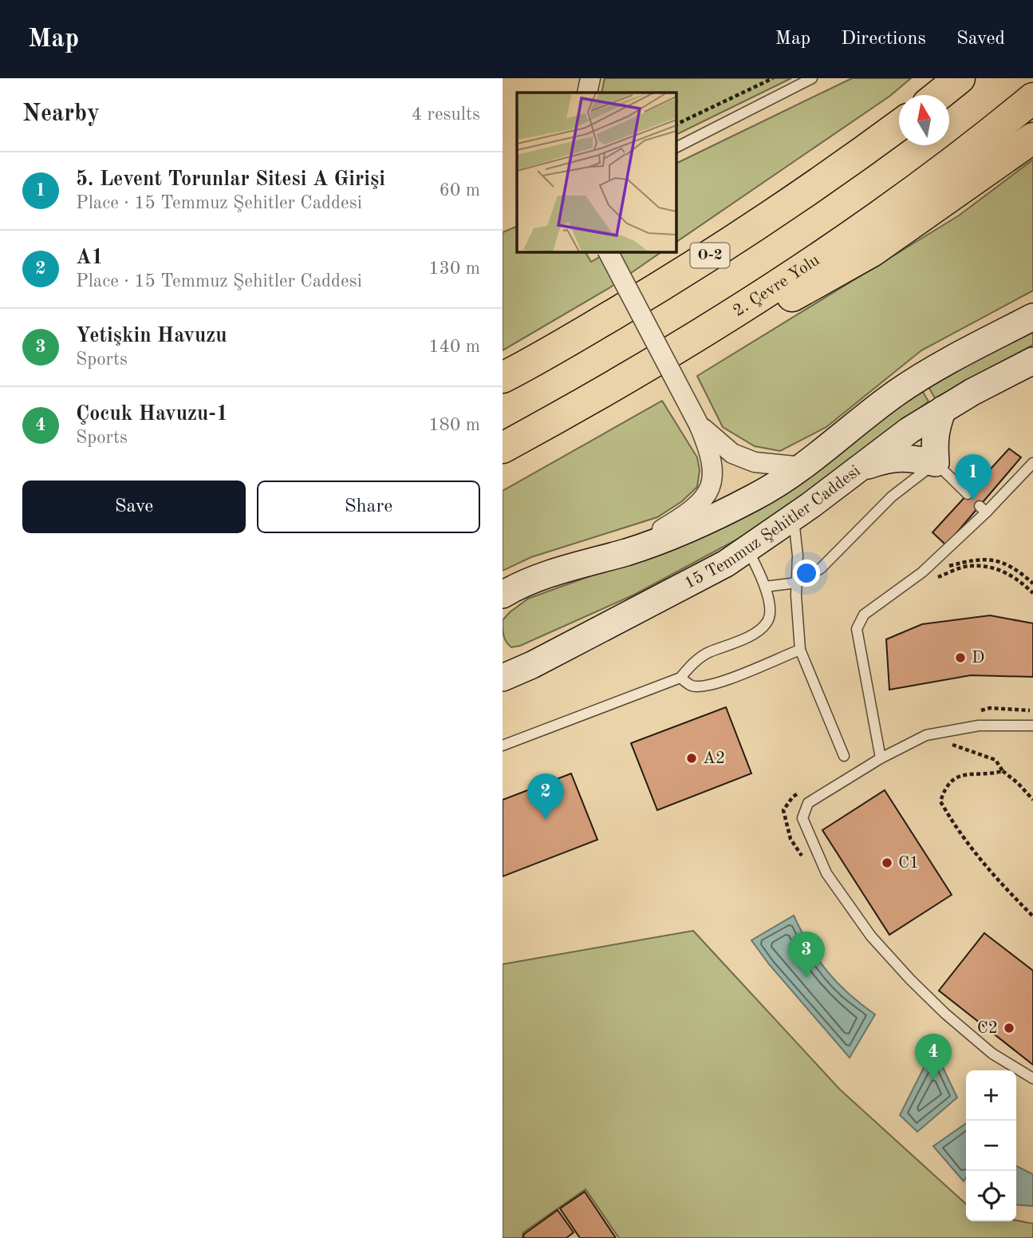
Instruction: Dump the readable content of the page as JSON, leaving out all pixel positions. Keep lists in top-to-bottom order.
{
  "streets": {
    "highway": ["O-2", "2. Çevre Yolu"],
    "main road": ["15 Temmuz Şehitler Caddesi"]
  },
  "places": [
    "D",
    "A2",
    "C1",
    "C2"
  ],
  "north": "top",
  "page": {
    "header": "Map",
    "nav": ["Map", "Directions", "Saved"],
    "heading": ["Nearby", "4 results"],
    "list": [
      {
        "mark": "1",
        "name": "5. Levent Torunlar Sitesi A Girişi",
        "note": "Place · 15 Temmuz Şehitler Caddesi",
        "value": "60 m"
      },
      {
        "mark": "2",
        "name": "A1",
        "note": "Place · 15 Temmuz Şehitler Caddesi",
        "value": "130 m"
      },
      {
        "mark": "3",
        "name": "Yetişkin Havuzu",
        "note": "Sports",
        "value": "140 m"
      },
      {
        "mark": "4",
        "name": "Çocuk Havuzu-1",
        "note": "Sports",
        "value": "180 m"
      }
    ],
    "pins": [
      "1",
      "2",
      "3",
      "4"
    ],
    "buttons": ["Save", "Share"],
    "map_buttons": ["+", "−"]
  }
}
